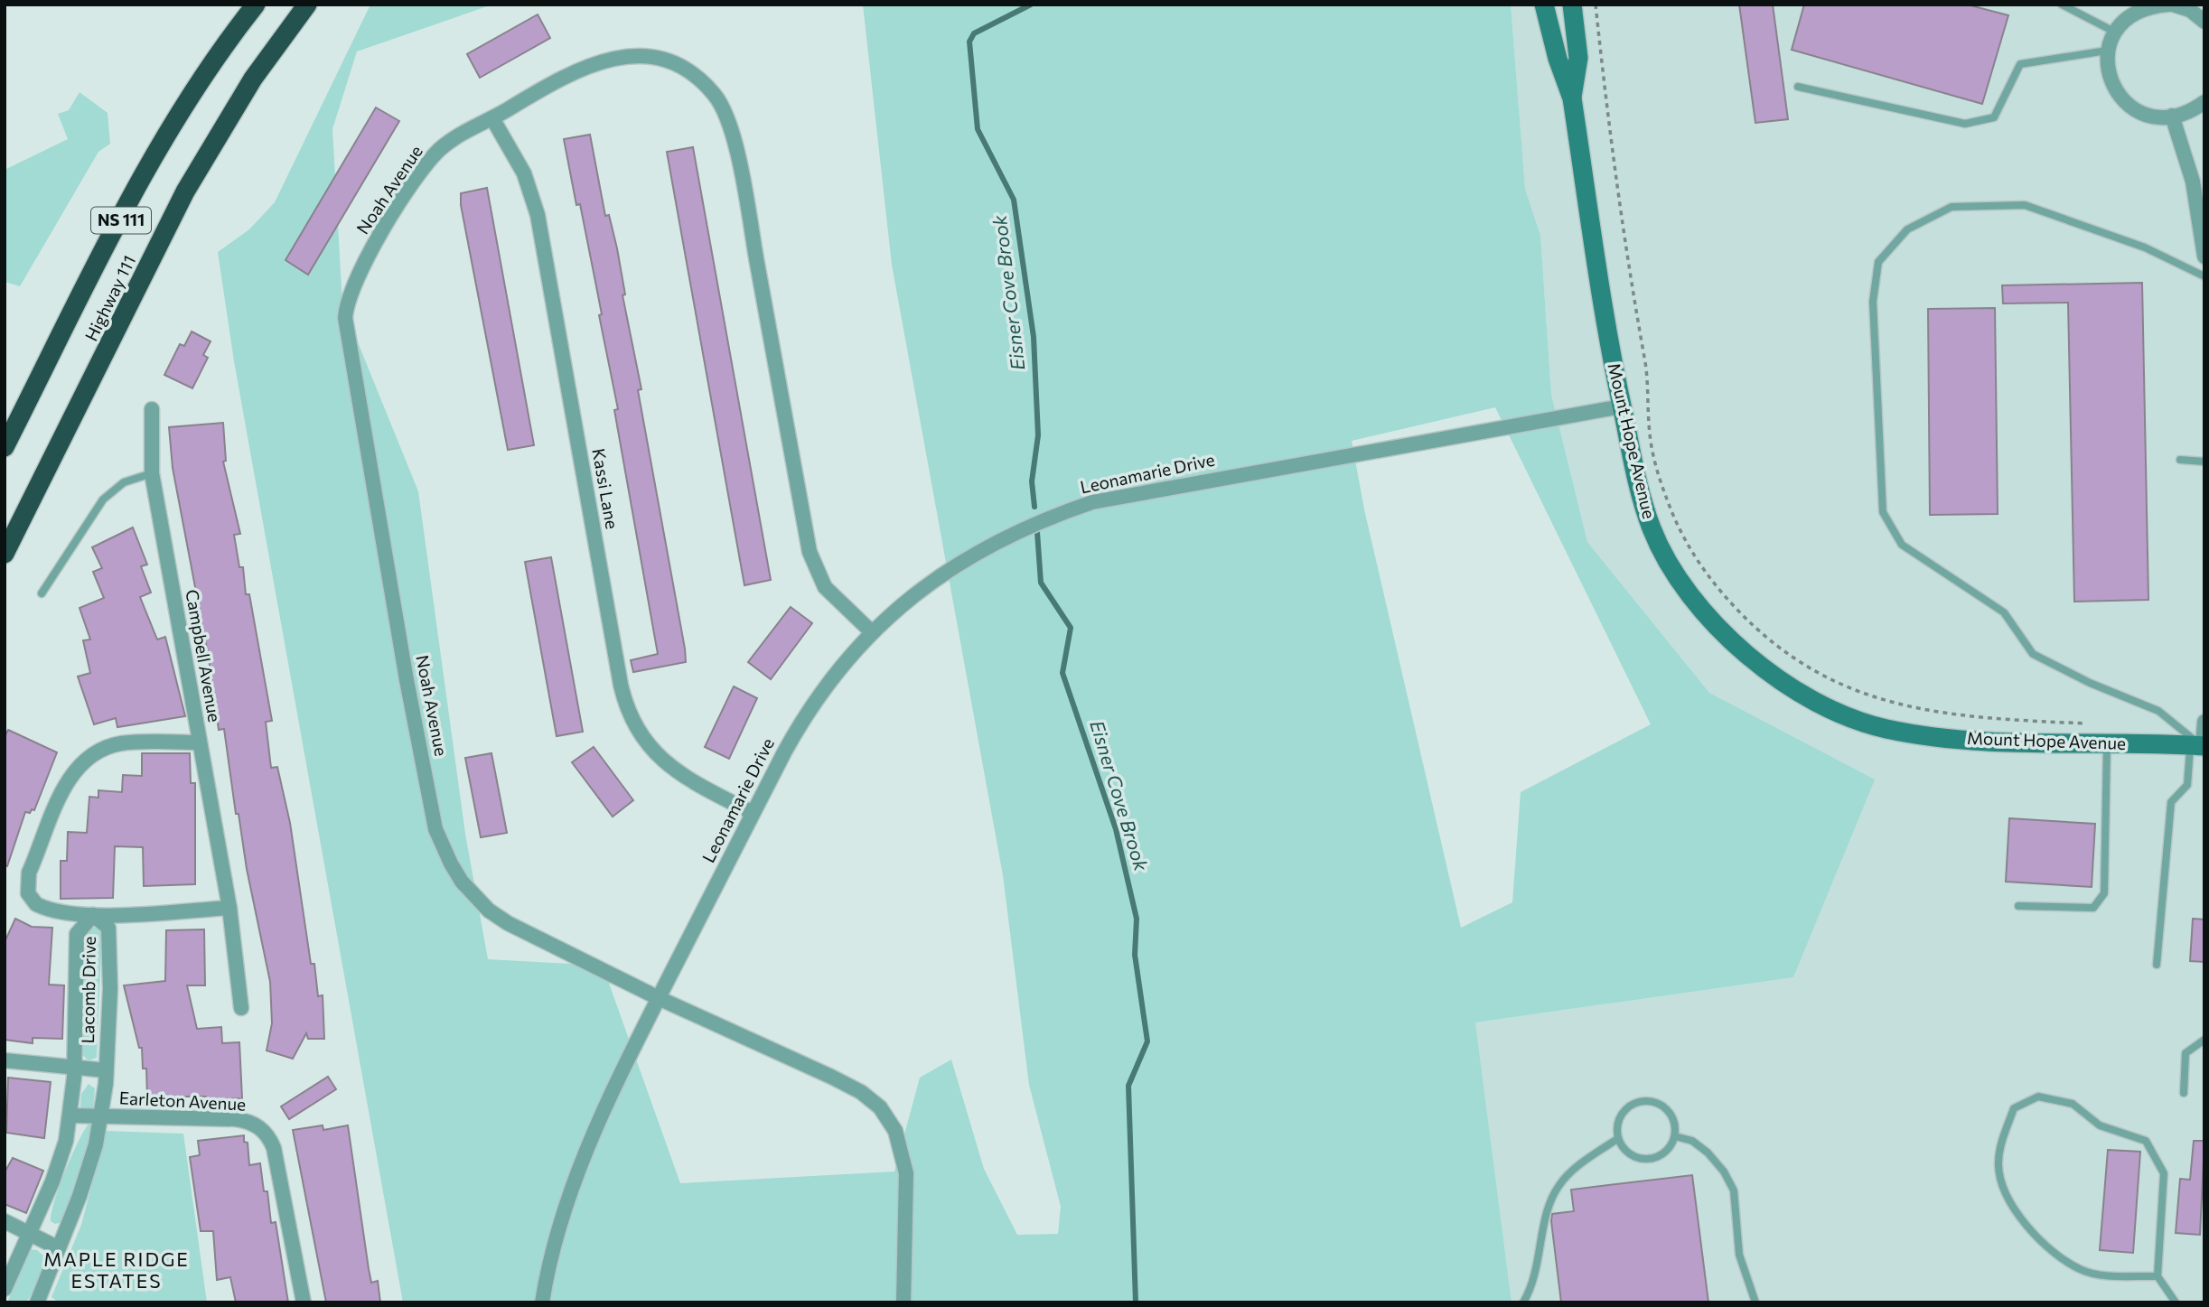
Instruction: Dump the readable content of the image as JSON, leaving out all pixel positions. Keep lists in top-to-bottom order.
{
  "streets": {
    "highway": ["NS 111", "Highway 111"],
    "street": [
      "Noah Avenue",
      "Mount Hope Avenue",
      "Leonamarie Drive",
      "Kassi Lane",
      "Campbell Avenue",
      "Lacomb Drive",
      "Earleton Avenue"
    ]
  },
  "crossings": [
    ["Noah Avenue", "Leonamarie Drive"],
    ["Noah Avenue", "Kassi Lane"],
    ["Mount Hope Avenue", "Leonamarie Drive"],
    ["Leonamarie Drive", "Kassi Lane"],
    ["Lacomb Drive", "Earleton Avenue"]
  ],
  "districts": ["MAPLE RIDGE ESTATES"],
  "water": ["Eisner Cove Brook"]
}
